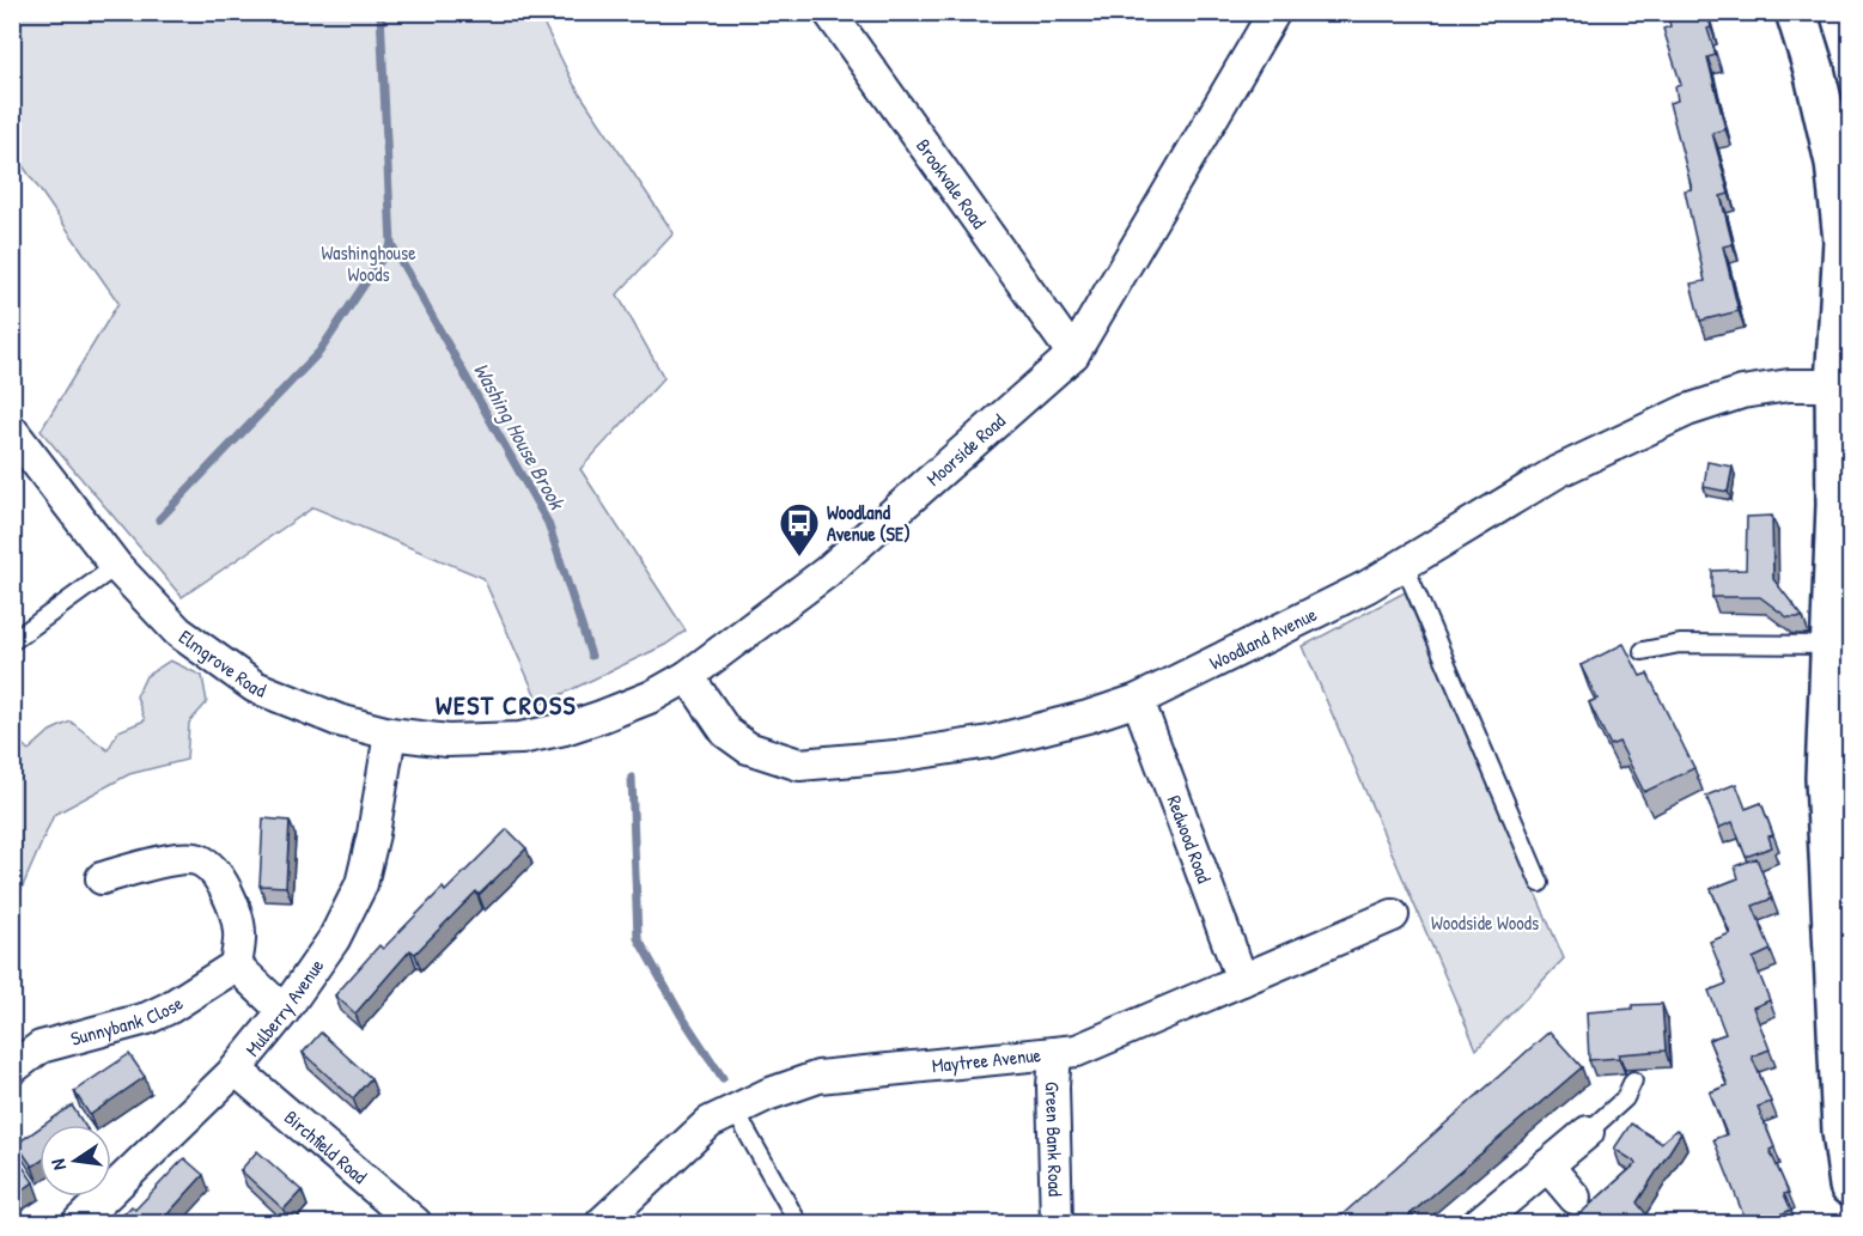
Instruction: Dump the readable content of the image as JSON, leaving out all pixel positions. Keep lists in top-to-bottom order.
{
  "streets": {
    "street": [
      "Brookvale Road",
      "Moorside Road",
      "Woodland Avenue",
      "Elmgrove Road",
      "Redwood Road",
      "Mulberry Avenue",
      "Sunnybank Close",
      "Maytree Avenue",
      "Green Bank Road",
      "Birchfield Road"
    ]
  },
  "crossings": [
    ["Brookvale Road", "Moorside Road"],
    ["Moorside Road", "Woodland Avenue"],
    ["Moorside Road", "Elmgrove Road"],
    ["Woodland Avenue", "Redwood Road"],
    ["Elmgrove Road", "Mulberry Avenue"],
    ["Redwood Road", "Maytree Avenue"],
    ["Mulberry Avenue", "Birchfield Road"],
    ["Maytree Avenue", "Green Bank Road"]
  ],
  "districts": ["WEST CROSS"],
  "water": ["Washing House Brook"],
  "parks": ["Washinghouse Woods", "Woodside Woods"],
  "places": {
    "bus stop": ["Woodland Avenue (SE)"]
  },
  "north": "left"
}
